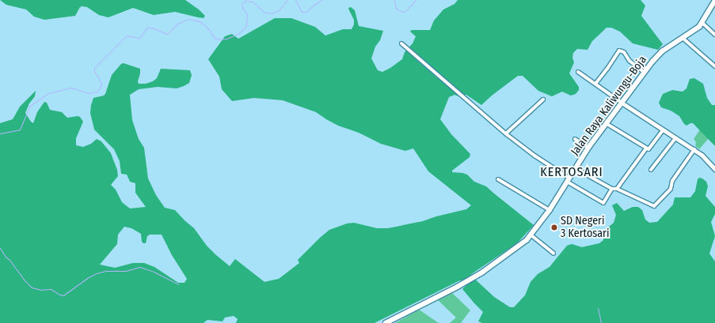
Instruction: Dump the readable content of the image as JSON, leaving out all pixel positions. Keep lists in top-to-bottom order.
{
  "streets": {
    "main road": ["Jalan Raya Kaliwungu-Boja"]
  },
  "districts": ["KERTOSARI"],
  "places": ["SD Negeri 3 Kertosari"]
}
